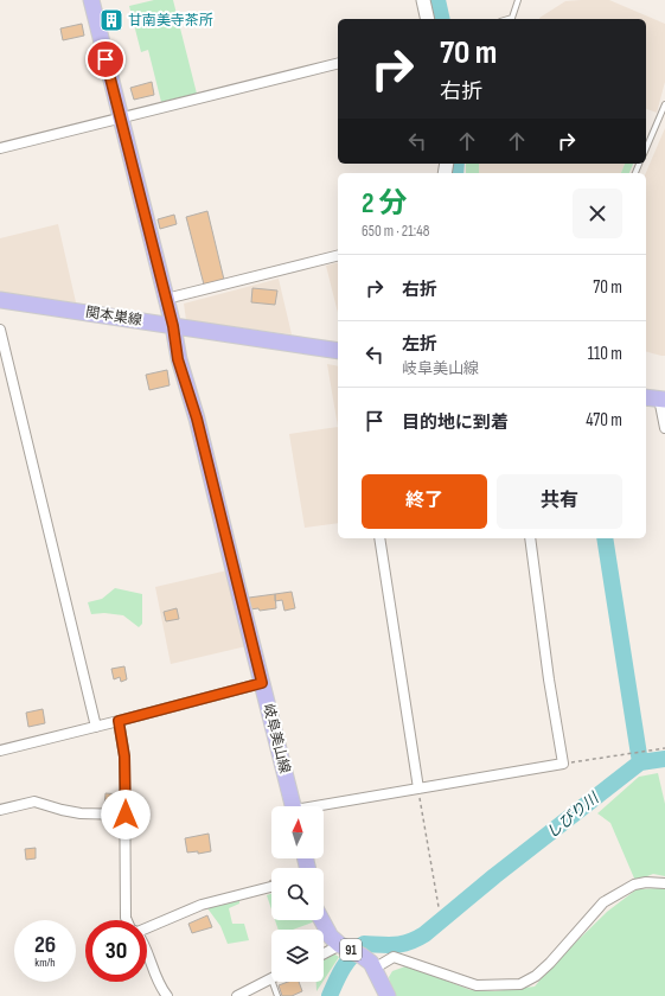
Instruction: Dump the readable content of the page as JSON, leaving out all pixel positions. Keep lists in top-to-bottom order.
{
  "streets": {
    "main road": ["関本巣線", "岐阜美山線", "91"]
  },
  "crossings": [
    ["関本巣線", "岐阜美山線"]
  ],
  "water": ["しびり川"],
  "places": {
    "building": ["甘南美寺茶所"]
  },
  "north": "top",
  "page": {
    "turn": ["70 m", "右折"],
    "heading": ["2 分", "650 m · 21:48"],
    "list": [
      {
        "name": "右折",
        "value": "70 m"
      },
      {
        "name": "左折",
        "note": "岐阜美山線",
        "value": "110 m"
      },
      {
        "name": "目的地に到着",
        "value": "470 m"
      }
    ],
    "buttons": ["終了", "共有"],
    "speed": "26 km/h",
    "limit": "30"
  }
}
